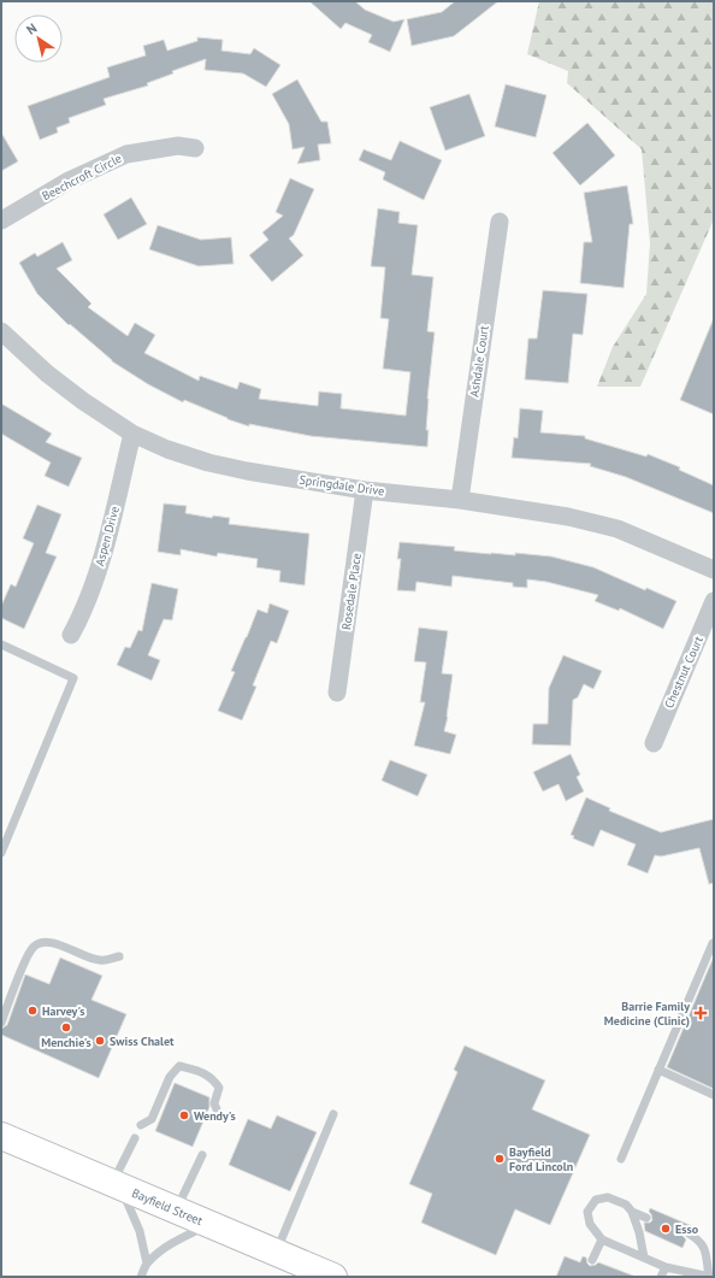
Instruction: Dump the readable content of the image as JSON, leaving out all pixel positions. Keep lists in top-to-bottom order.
{
  "streets": {
    "main road": ["Bayfield Street"],
    "street": [
      "Beechcroft Circle",
      "Ashdale Court",
      "Springdale Drive",
      "Aspen Drive",
      "Rosedale Place",
      "Chestnut Court"
    ]
  },
  "crossings": [
    ["Ashdale Court", "Springdale Drive"],
    ["Springdale Drive", "Aspen Drive"],
    ["Springdale Drive", "Rosedale Place"]
  ],
  "places": {
    "other": [
      "Harvey's",
      "Menchie's",
      "Swiss Chalet",
      "Wendy's",
      "Bayfield Ford Lincoln",
      "Esso"
    ],
    "health": ["Barrie Family Medicine (Clinic)"]
  },
  "north": "top left"
}
